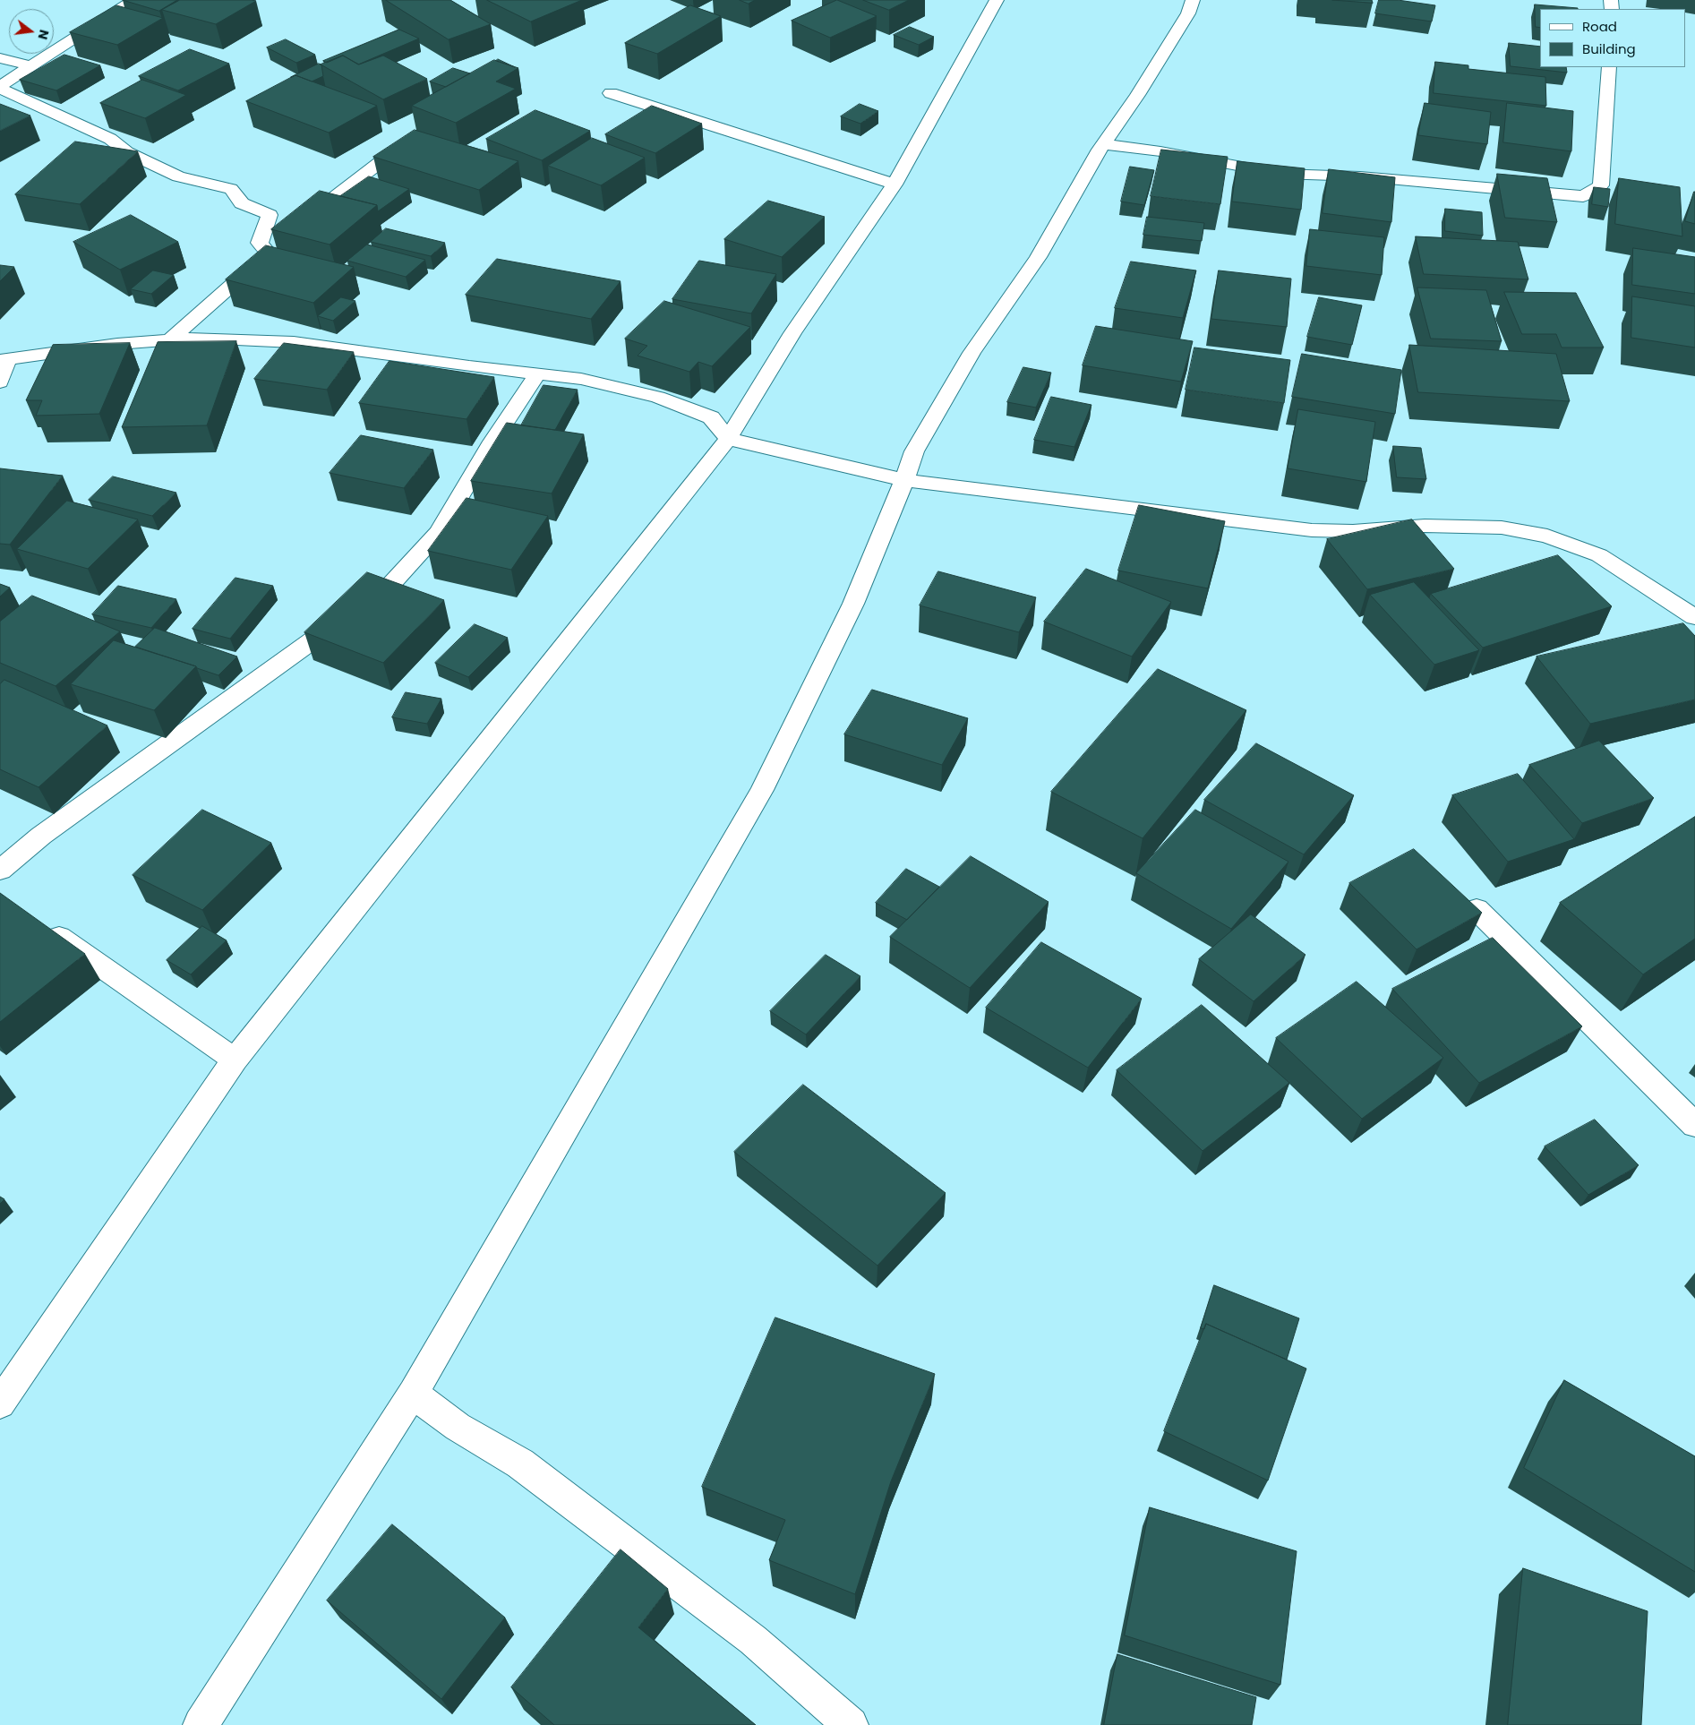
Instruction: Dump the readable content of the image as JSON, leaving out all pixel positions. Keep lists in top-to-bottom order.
{
  "legend": ["Road", "Building"],
  "north": "right"
}
